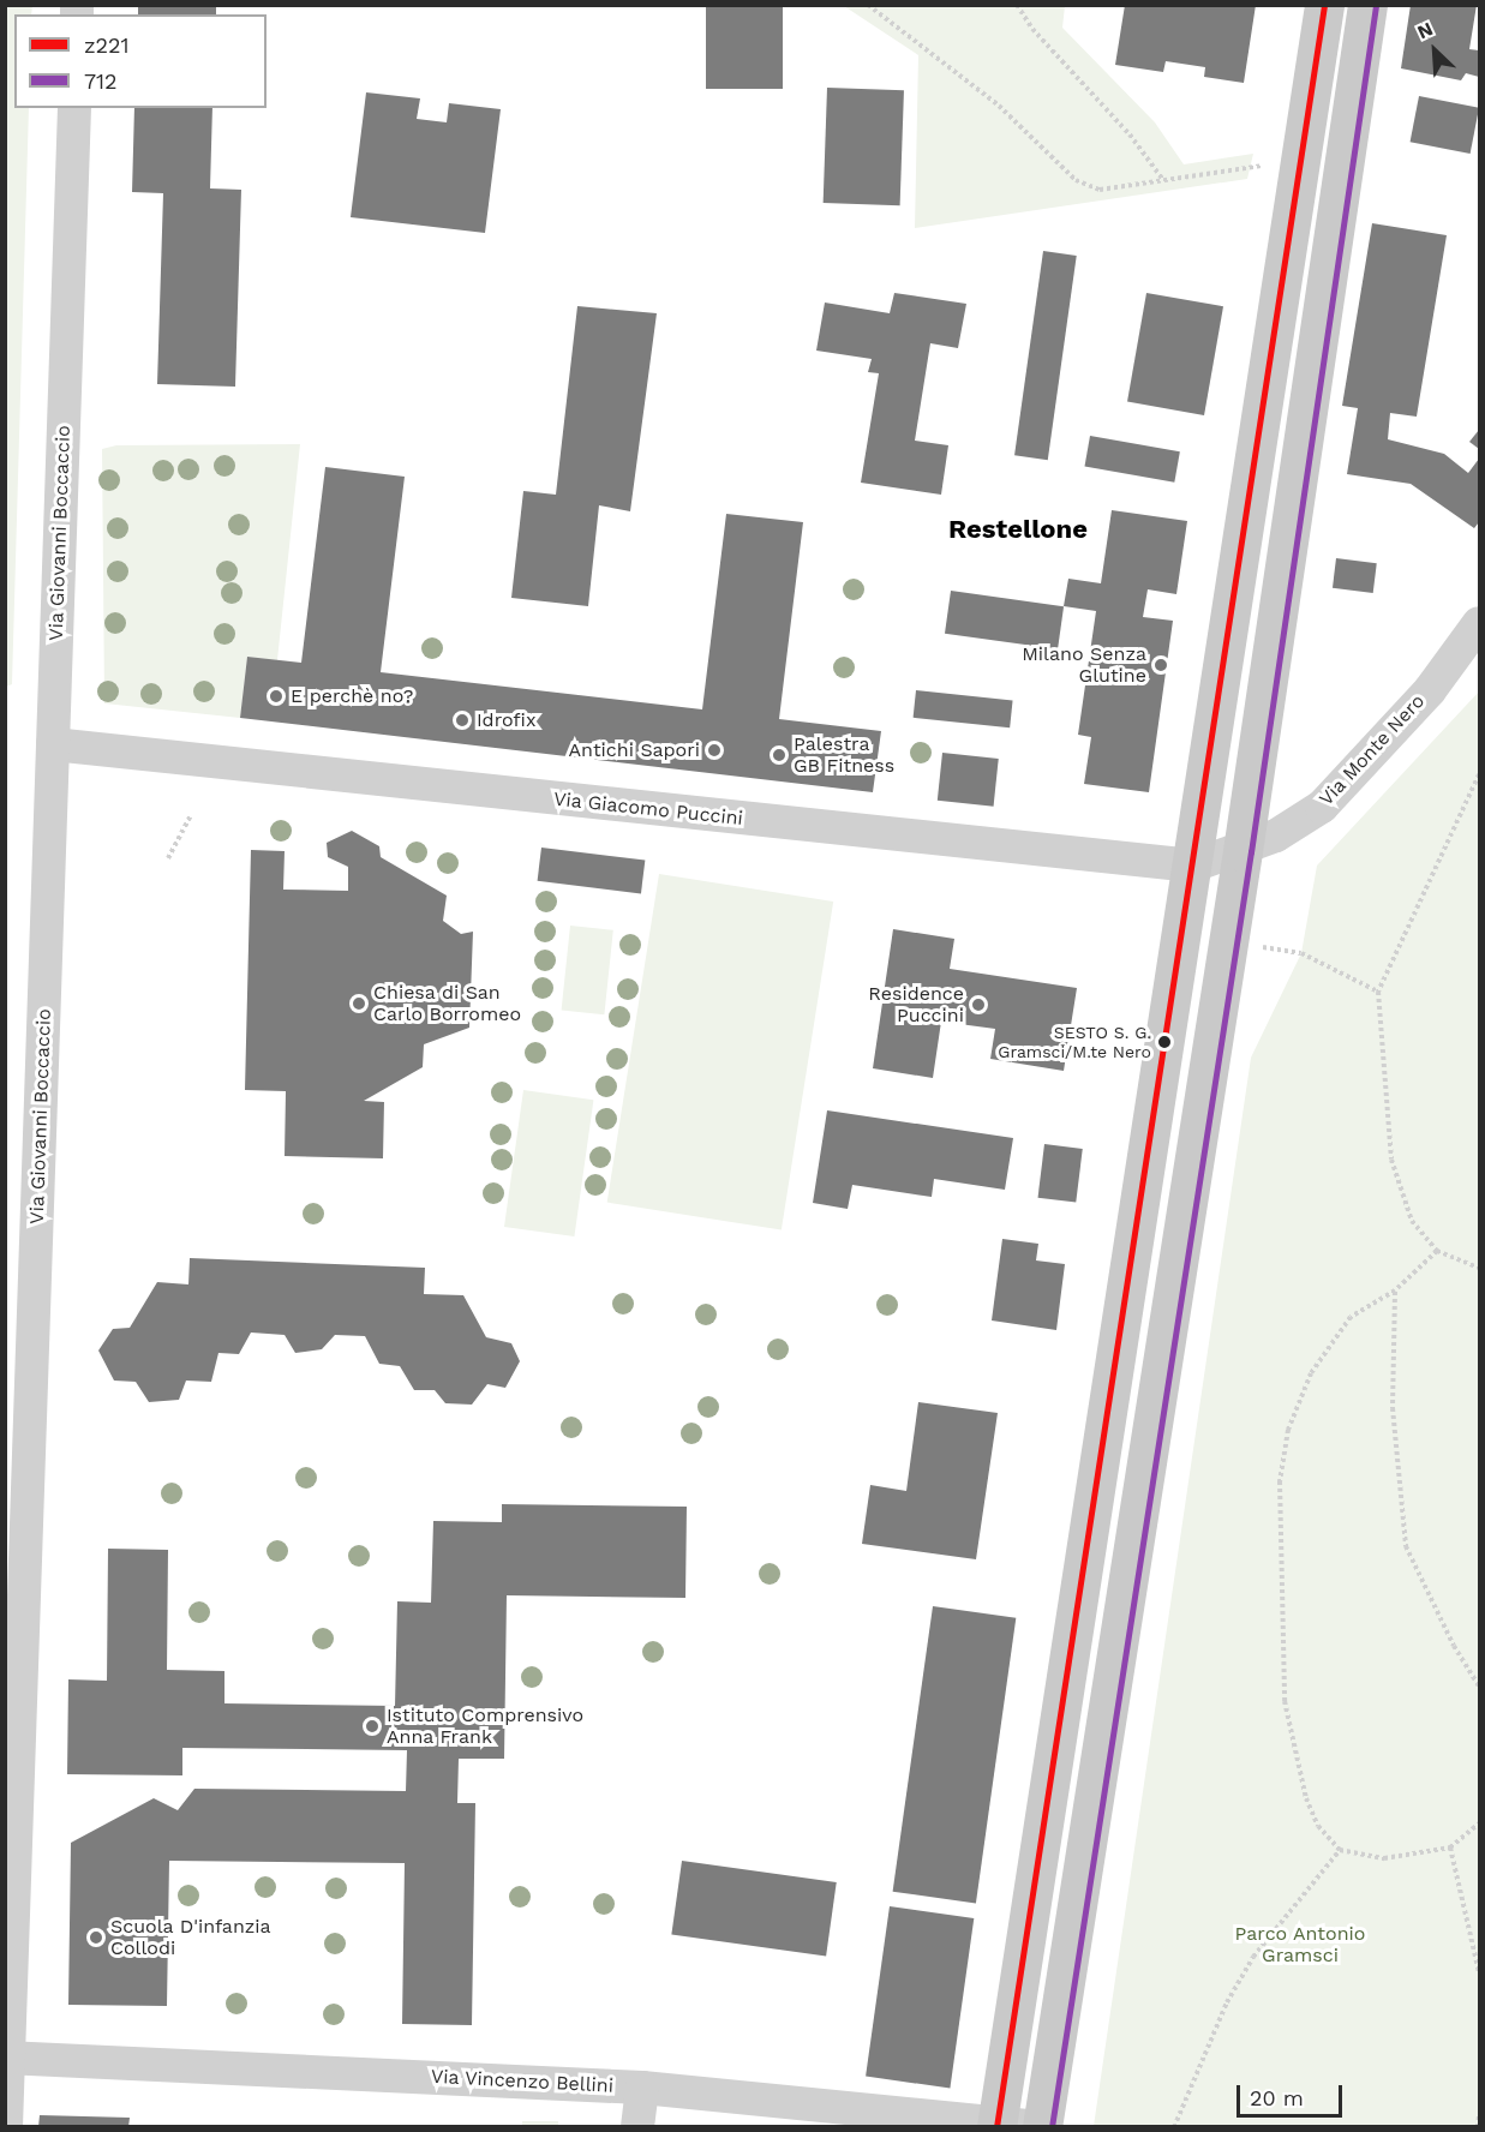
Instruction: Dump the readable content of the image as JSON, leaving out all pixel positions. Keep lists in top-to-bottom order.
{
  "streets": {
    "street": [
      "Via Giovanni Boccaccio",
      "Via Monte Nero",
      "Via Giacomo Puccini",
      "Via Vincenzo Bellini"
    ]
  },
  "crossings": [
    ["Via Giovanni Boccaccio", "Via Giacomo Puccini"],
    ["Via Giovanni Boccaccio", "Via Vincenzo Bellini"],
    ["Via Monte Nero", "Via Giacomo Puccini"]
  ],
  "districts": ["Restellone"],
  "parks": ["Parco Antonio Gramsci"],
  "places": [
    "Milano Senza Glutine",
    "E perchè no?",
    "Idrofix",
    "Antichi Sapori",
    "Palestra GB Fitness",
    "Chiesa di San Carlo Borromeo",
    "Residence Puccini",
    "SESTO S. G. Gramsci/M.te Nero",
    "Istituto Comprensivo Anna Frank",
    "Scuola D'infanzia Collodi"
  ],
  "lines": ["transit line z221", "transit line 712"],
  "legend": ["z221", "712"],
  "scale_bar": "20 m",
  "north": "top left"
}
